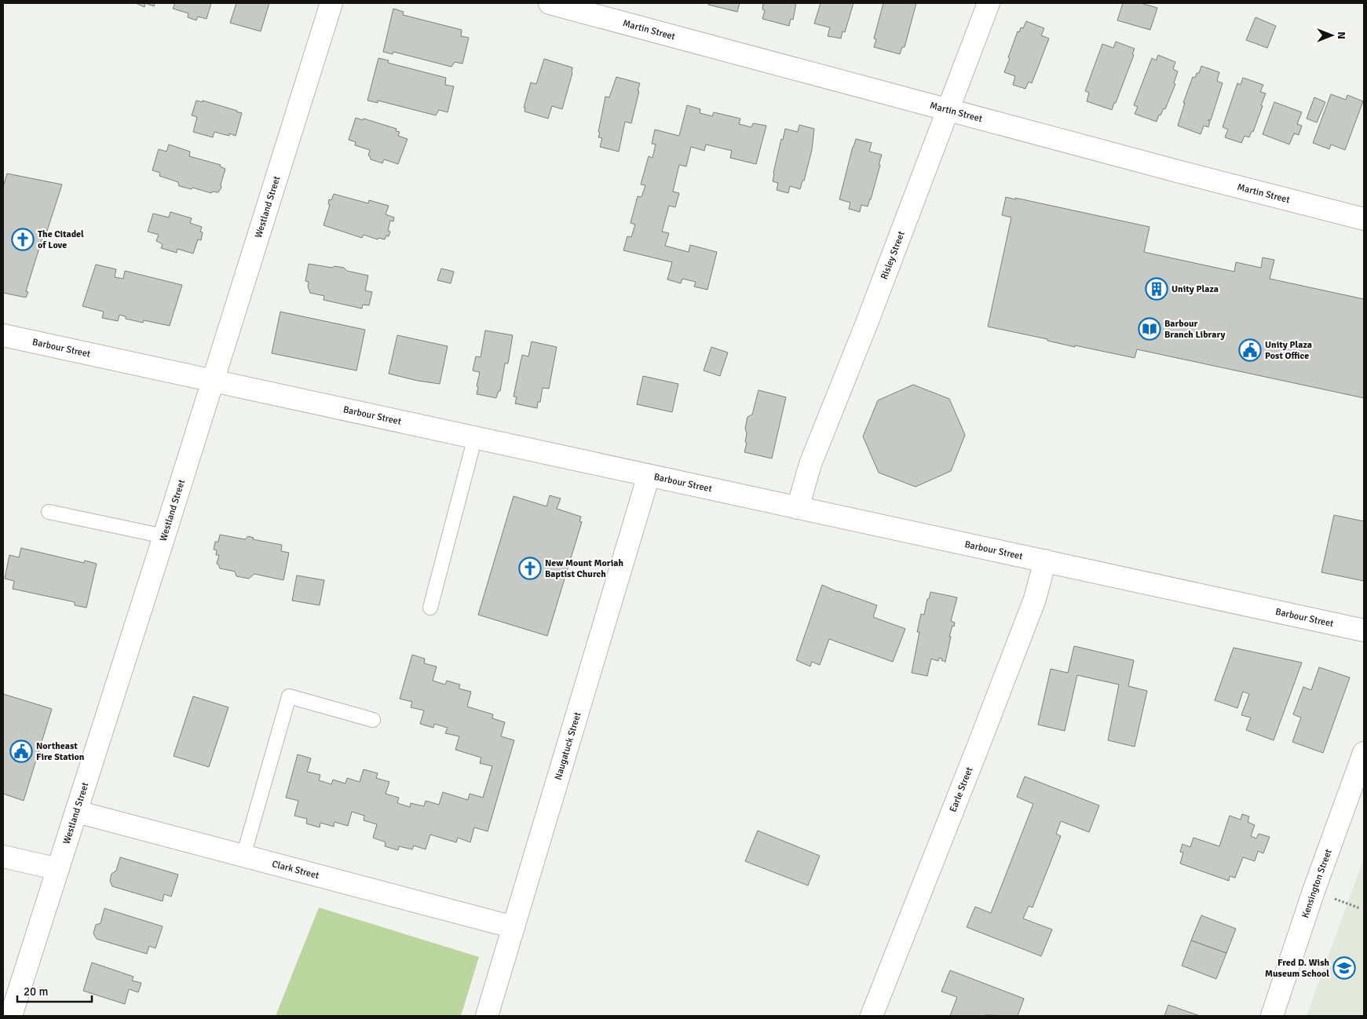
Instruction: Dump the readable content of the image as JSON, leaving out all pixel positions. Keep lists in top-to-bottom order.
{
  "streets": {
    "street": [
      "Martin Street",
      "Westland Street",
      "Risley Street",
      "Barbour Street",
      "Naugatuck Street",
      "Earle Street",
      "Clark Street",
      "Kensington Street"
    ]
  },
  "crossings": [
    ["Martin Street", "Risley Street"],
    ["Westland Street", "Barbour Street"],
    ["Westland Street", "Clark Street"],
    ["Risley Street", "Barbour Street"],
    ["Barbour Street", "Naugatuck Street"],
    ["Barbour Street", "Earle Street"],
    ["Naugatuck Street", "Clark Street"]
  ],
  "places": {
    "church": ["The Citadel of Love", "New Mount Moriah Baptist Church"],
    "building": ["Unity Plaza"],
    "library": ["Barbour Branch Library"],
    "public building": ["Unity Plaza Post Office", "Northeast Fire Station"],
    "school or university": ["Fred D. Wish Museum School"]
  },
  "scale_bar": "20 m",
  "north": "right"
}
